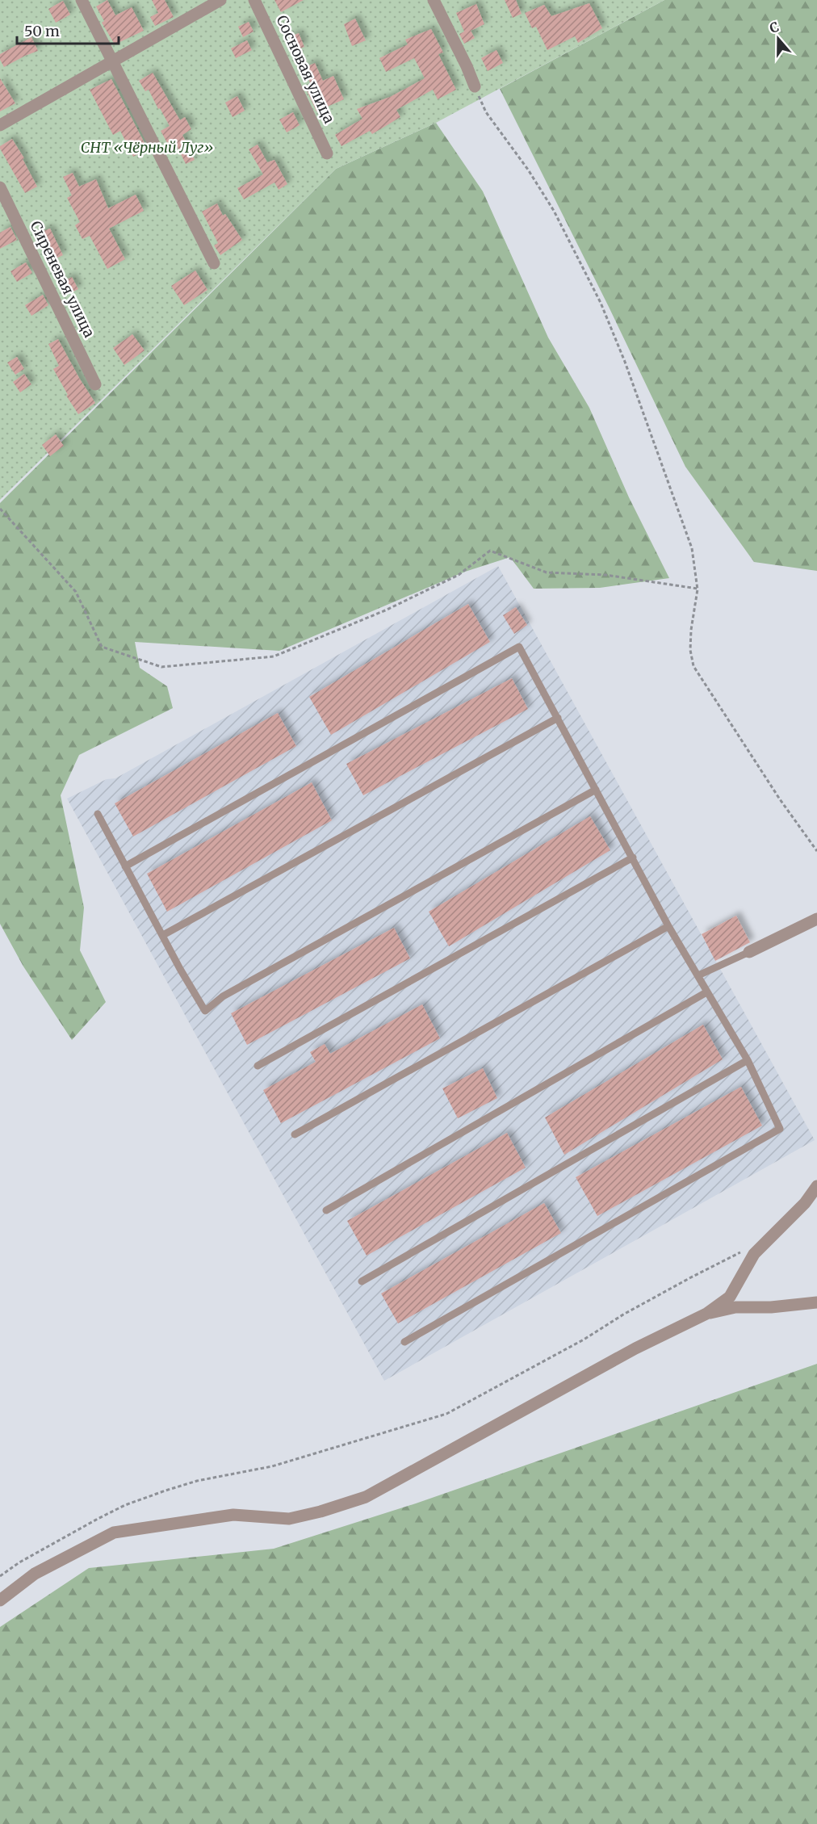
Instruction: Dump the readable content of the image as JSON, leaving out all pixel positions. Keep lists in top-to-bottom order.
{
  "streets": {
    "street": ["Сосновая улица", "Сиреневая улица"]
  },
  "parks": ["СНТ «Чёрный Луг»"],
  "scale_bar": "50 m",
  "north": "top"
}
